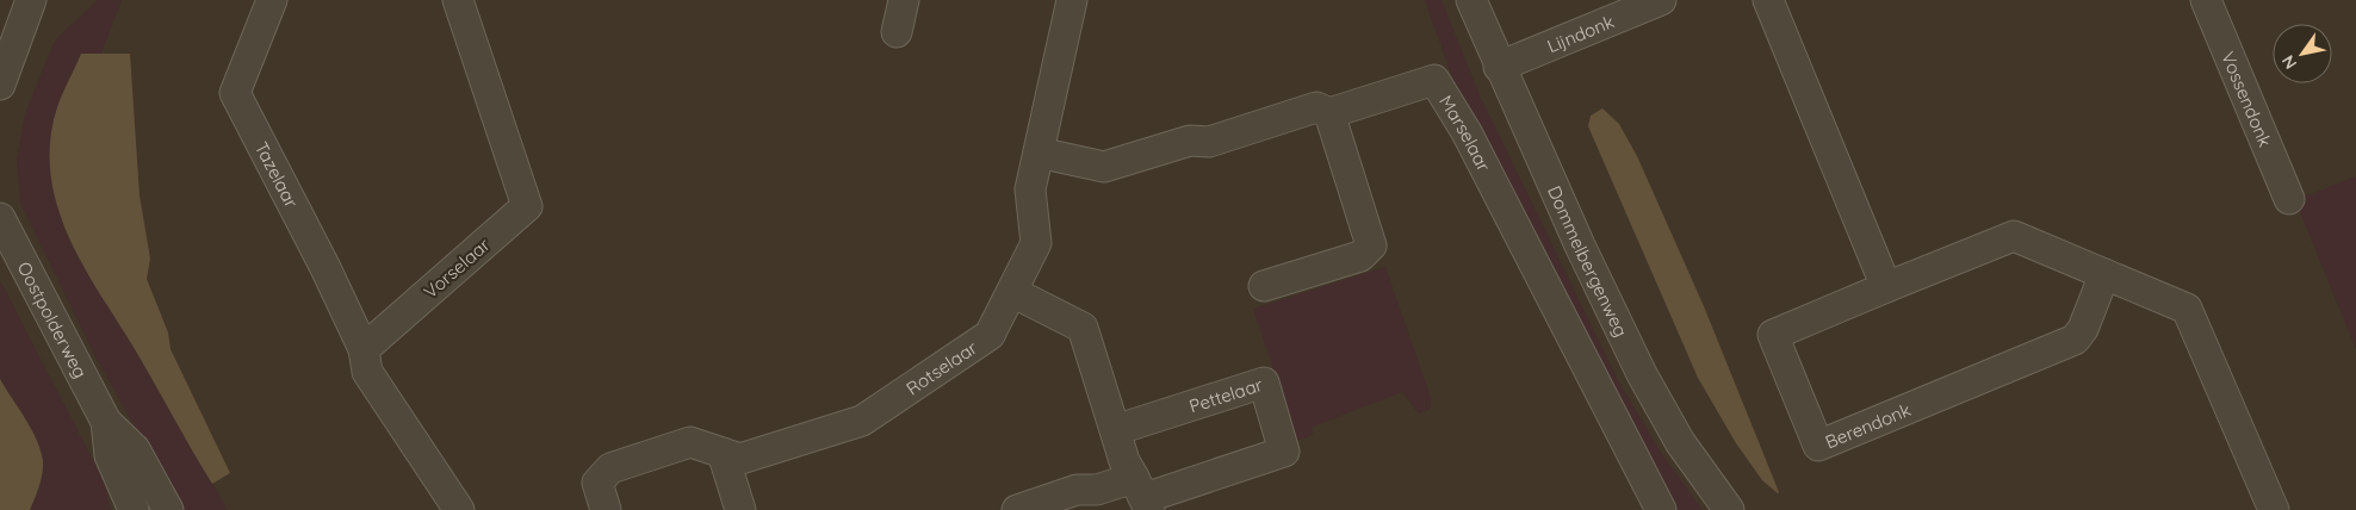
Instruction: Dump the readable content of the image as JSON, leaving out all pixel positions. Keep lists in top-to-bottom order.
{
  "streets": {
    "street": [
      "Lijndonk",
      "Vossendonk",
      "Marselaar",
      "Tazelaar",
      "Dommelbergenweg",
      "Vorselaar",
      "Oostpolderweg",
      "Rotselaar",
      "Pettelaar",
      "Berendonk"
    ]
  },
  "crossings": [
    ["Lijndonk", "Dommelbergenweg"],
    ["Marselaar", "Rotselaar"],
    ["Tazelaar", "Vorselaar"]
  ],
  "north": "bottom left"
}
